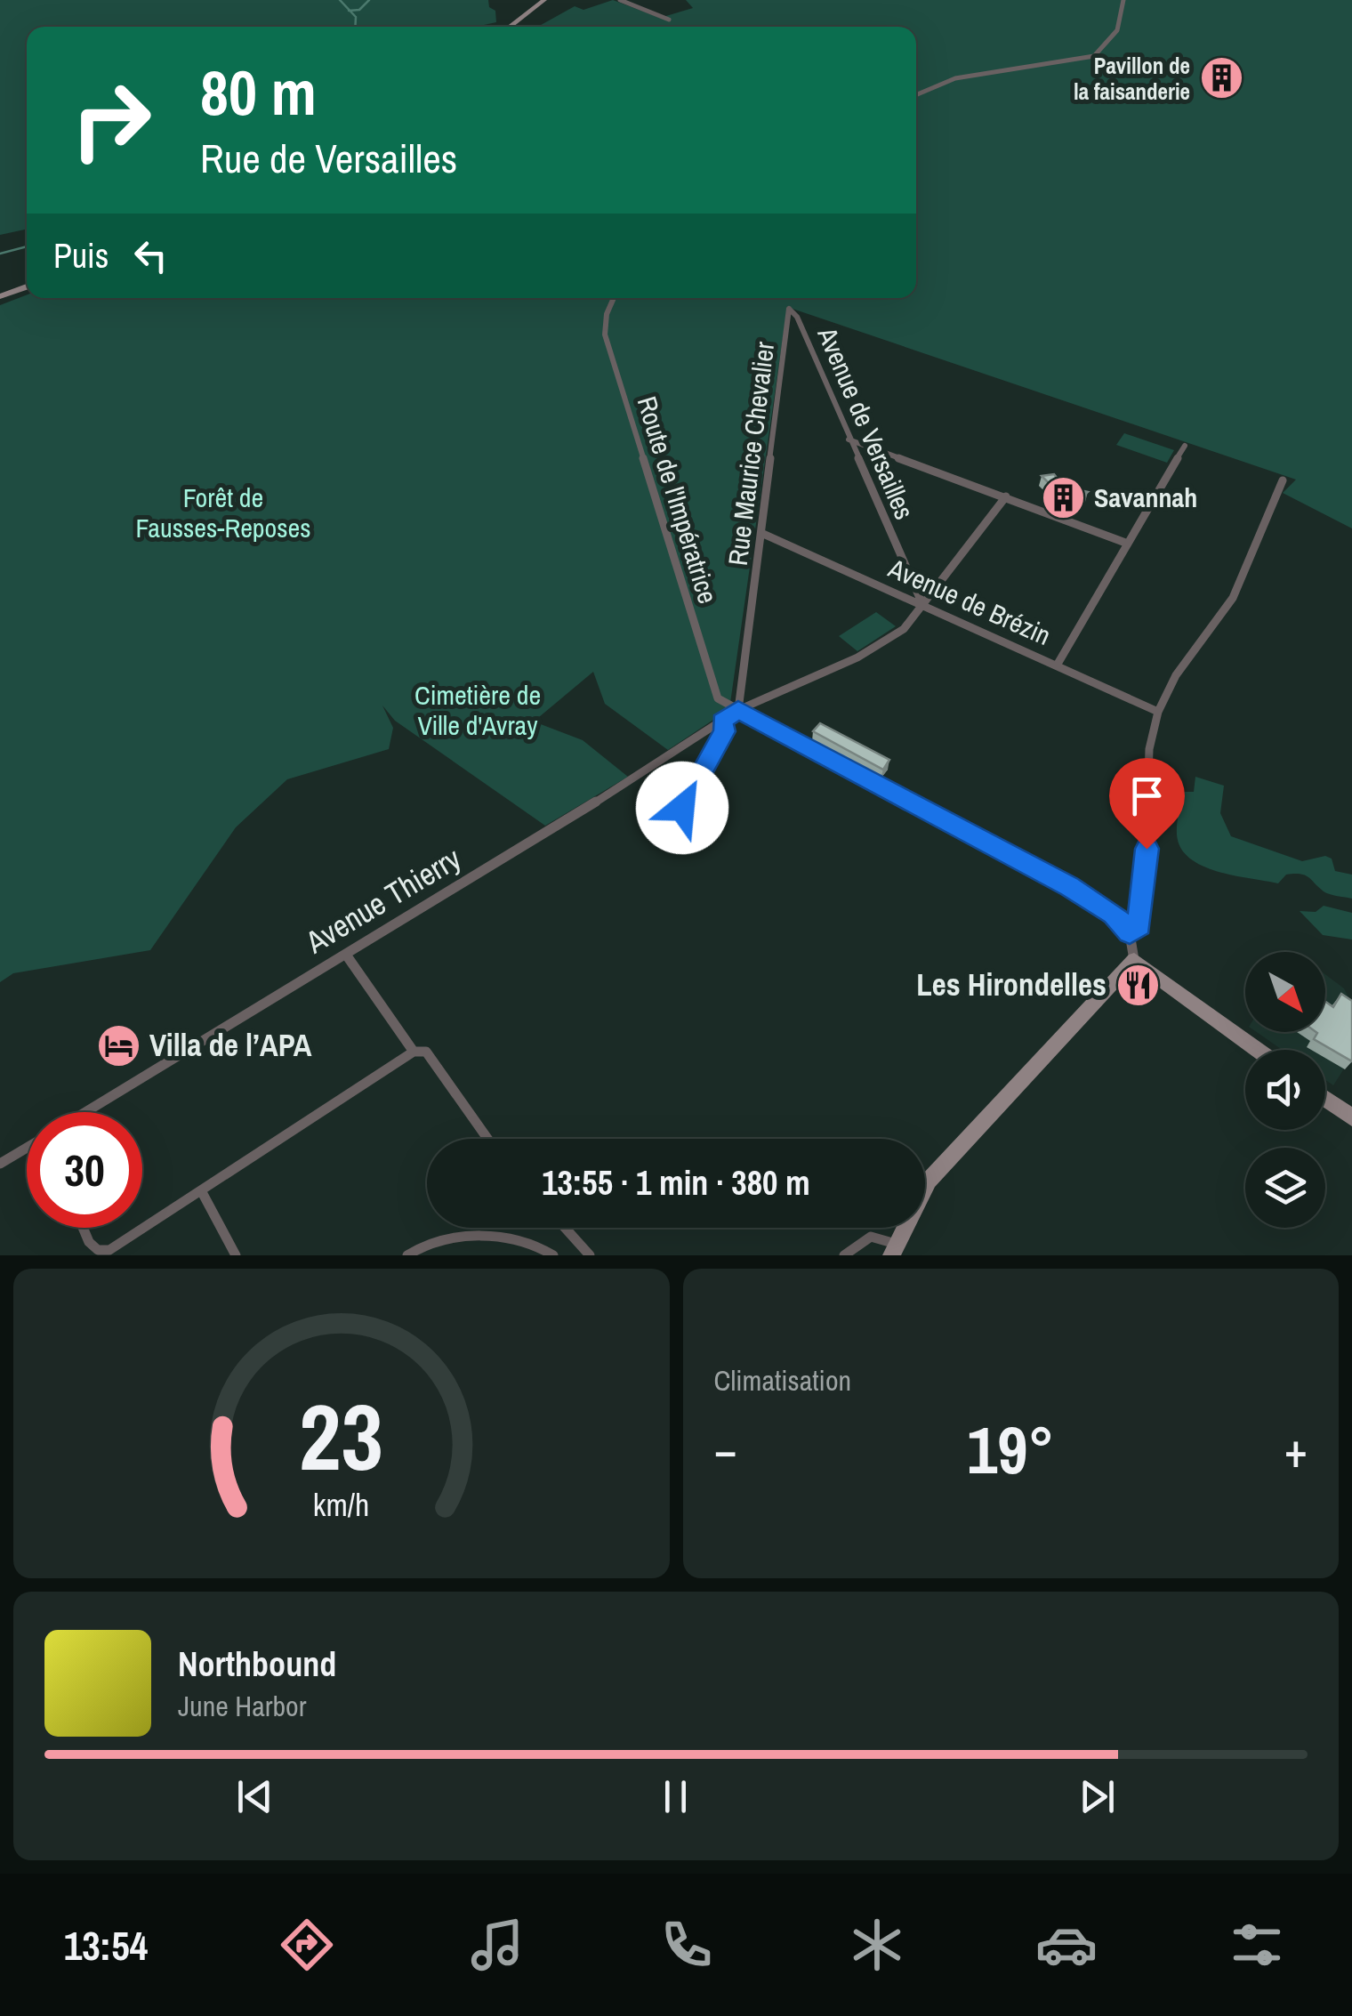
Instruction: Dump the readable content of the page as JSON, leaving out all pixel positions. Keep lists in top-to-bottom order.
{
  "streets": {
    "street": [
      "Avenue de Versailles",
      "Rue Maurice Chevalier",
      "Route de l'Impératrice",
      "Avenue de Brézin",
      "Avenue Thierry"
    ]
  },
  "crossings": [
    ["Avenue de Versailles", "Rue Maurice Chevalier"],
    ["Avenue de Versailles", "Avenue de Brézin"],
    ["Rue Maurice Chevalier", "Route de l'Impératrice"],
    ["Rue Maurice Chevalier", "Avenue de Brézin"],
    ["Rue Maurice Chevalier", "Avenue Thierry"],
    ["Route de l'Impératrice", "Avenue Thierry"]
  ],
  "parks": ["Forêt de Fausses-Reposes", "Cimetière de Ville d'Avray"],
  "places": {
    "building": ["Pavillon de la faisanderie", "Savannah"],
    "restaurant": ["Les Hirondelles"],
    "hotel": ["Villa de l’APA"]
  },
  "north": "bottom right",
  "page": {
    "turn": ["80 m", "Rue de Versailles"],
    "then": "Puis",
    "limit": "30",
    "trip": "13:55 · 1 min · 380 m",
    "tile": "Climatisation",
    "heat": ["−", "19°", "+"],
    "song": ["Northbound", "June Harbor"],
    "tabs": "13:54",
    "gauge": ["23", "km/h"]
  }
}
